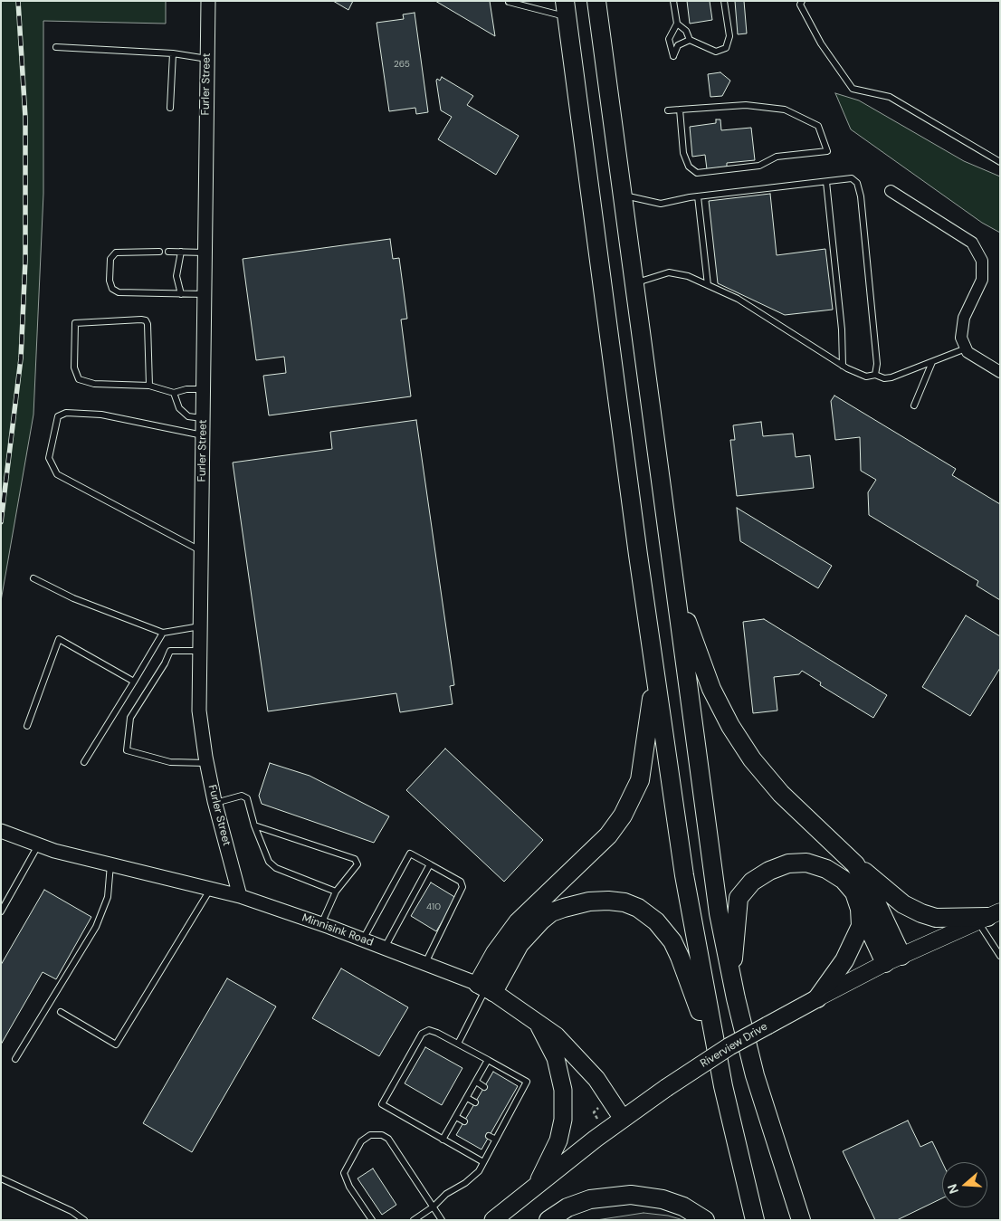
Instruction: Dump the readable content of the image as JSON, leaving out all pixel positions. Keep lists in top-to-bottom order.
{
  "streets": {
    "main road": ["Minnisink Road", "Riverview Drive"],
    "street": ["Furler Street"]
  },
  "crossings": [
    ["Furler Street", "Minnisink Road"],
    ["Minnisink Road", "Riverview Drive"]
  ],
  "house_numbers": ["265", "410"],
  "north": "left"
}
